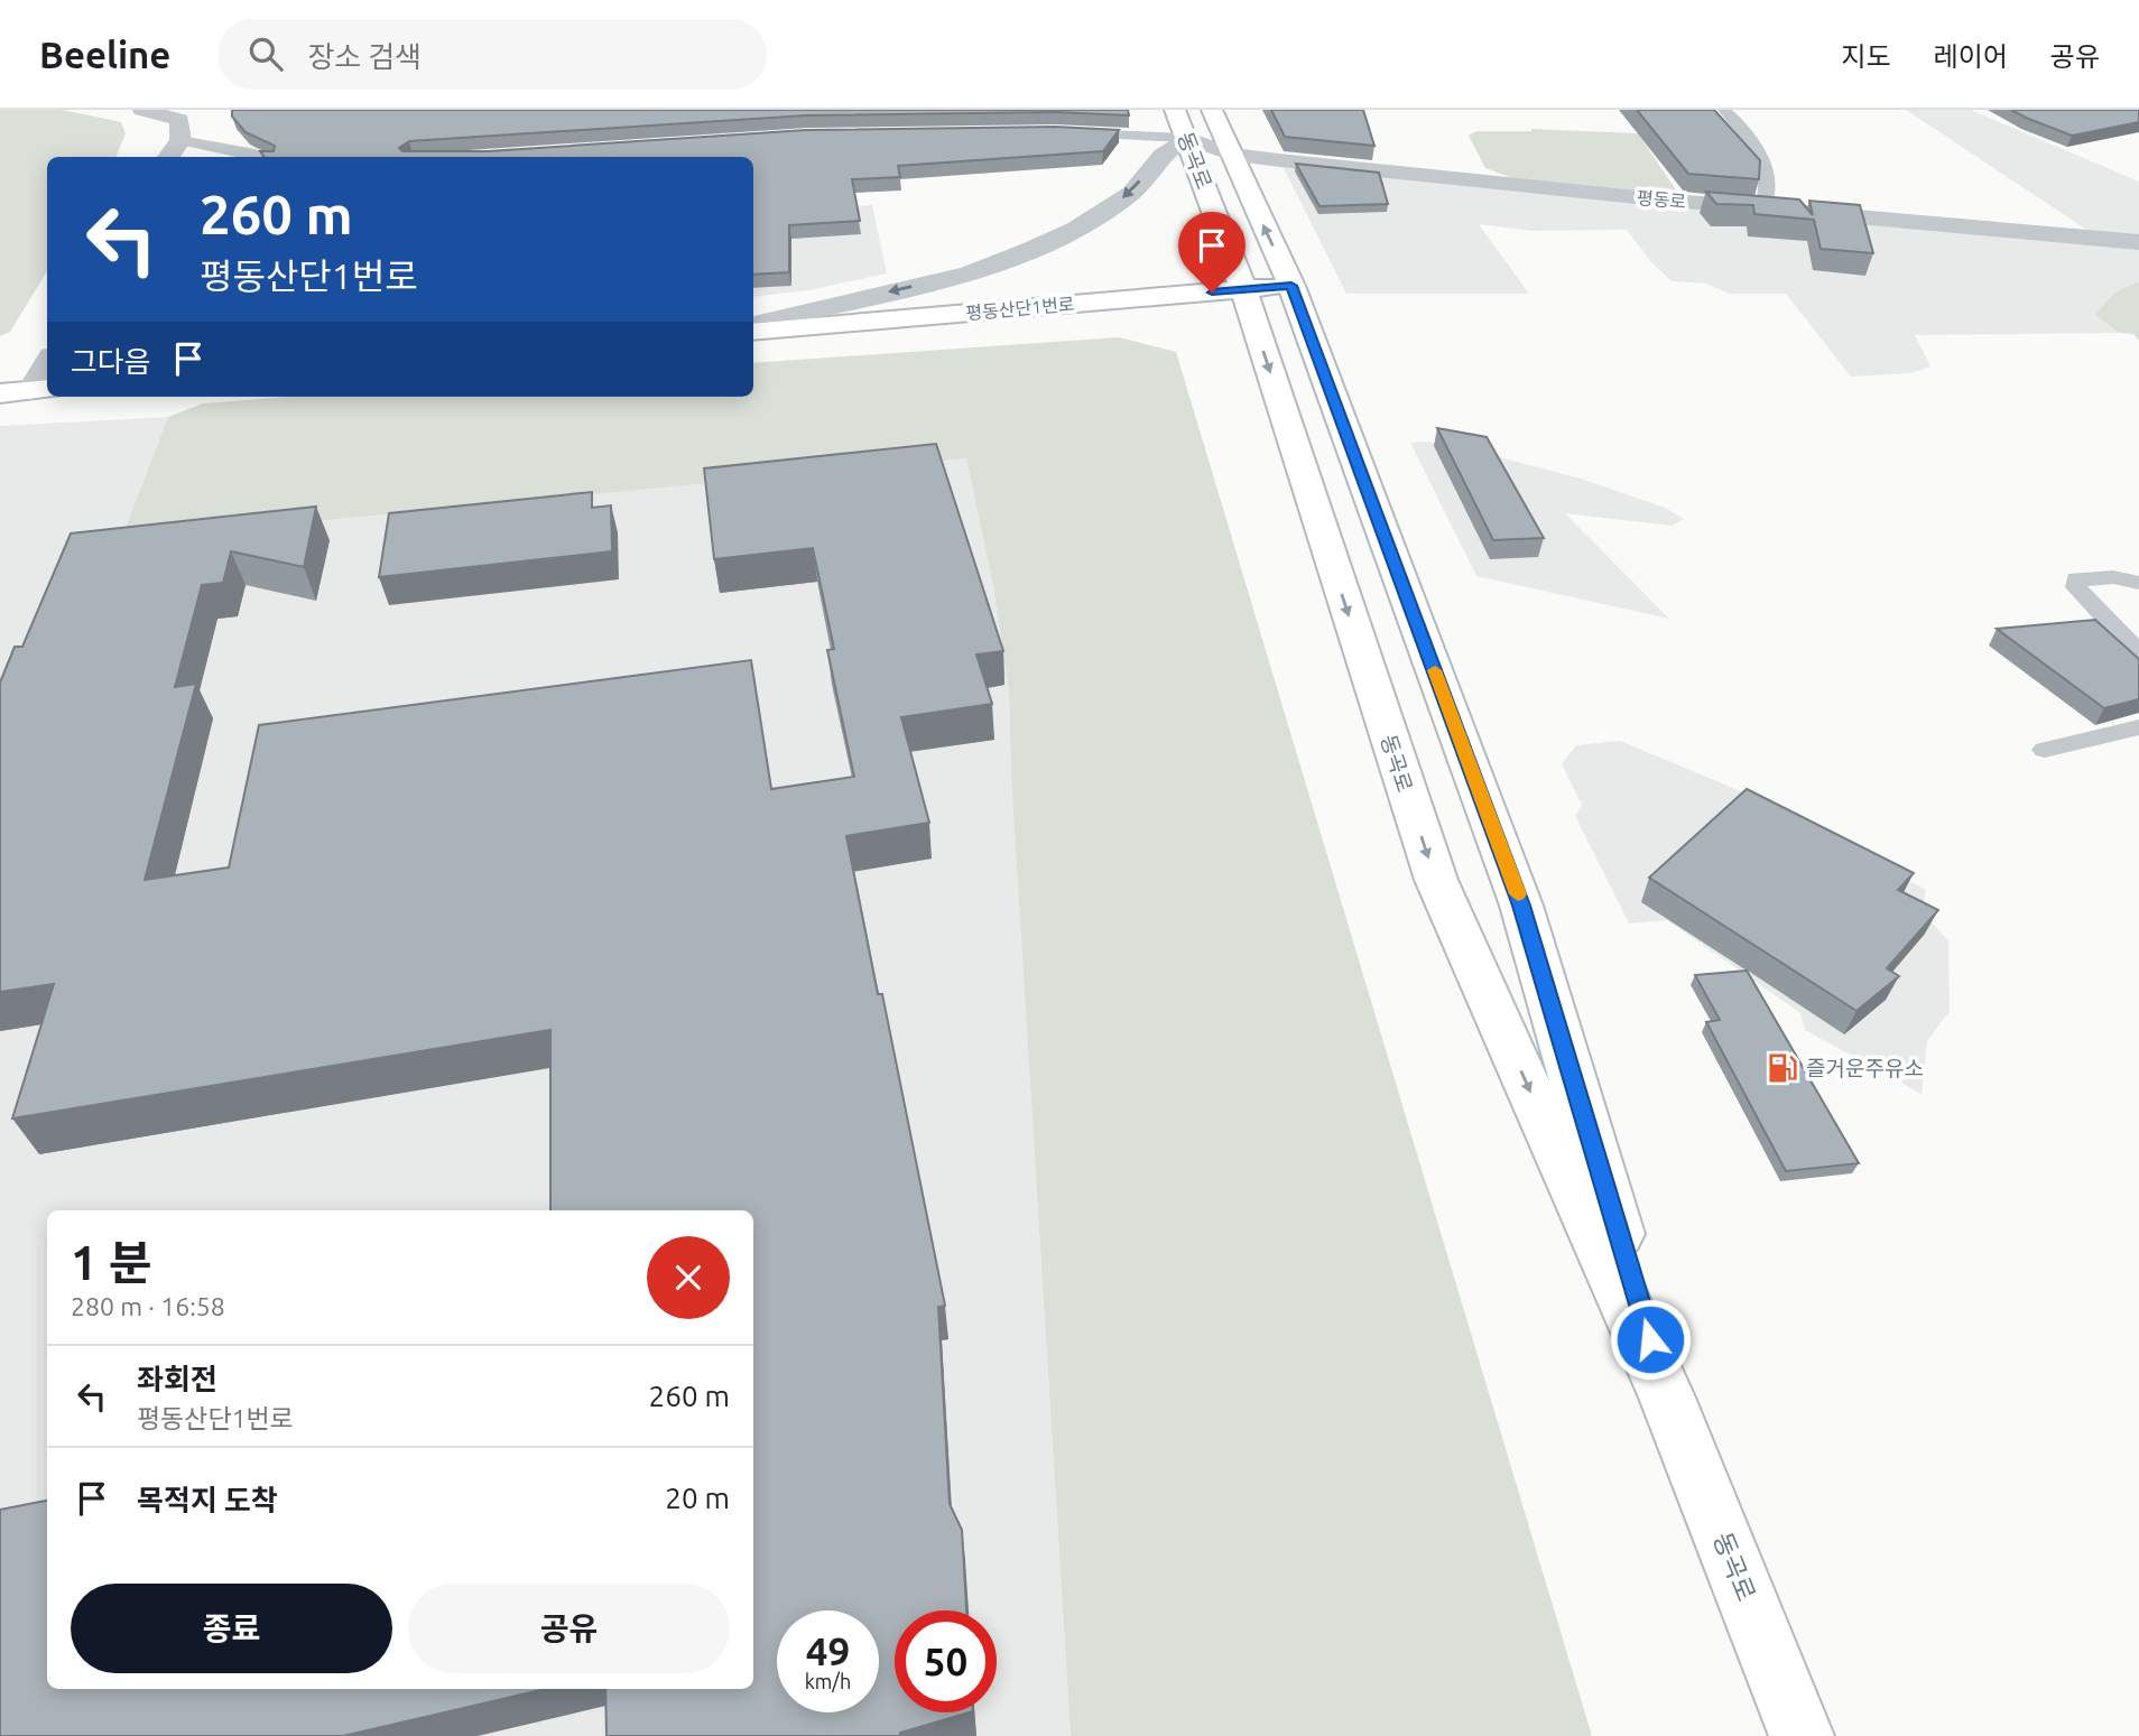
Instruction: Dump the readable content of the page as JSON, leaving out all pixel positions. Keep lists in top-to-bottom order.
{
  "streets": {
    "main road": ["동곡로", "평동산단1번로"],
    "street": ["평동로"]
  },
  "crossings": [
    ["동곡로", "평동로"],
    ["동곡로", "평동산단1번로"]
  ],
  "places": {
    "fuel station": ["즐거운주유소"]
  },
  "page": {
    "header": "Beeline",
    "search": "장소 검색",
    "nav": ["지도", "레이어", "공유"],
    "turn": ["260 m", "평동산단1번로"],
    "then": "그다음",
    "heading": ["1 분", "280 m · 16:58"],
    "list": [
      {
        "name": "좌회전",
        "note": "평동산단1번로",
        "value": "260 m"
      },
      {
        "name": "목적지 도착",
        "value": "20 m"
      }
    ],
    "buttons": ["종료", "공유"],
    "speed": "49 km/h",
    "limit": "50"
  }
}
